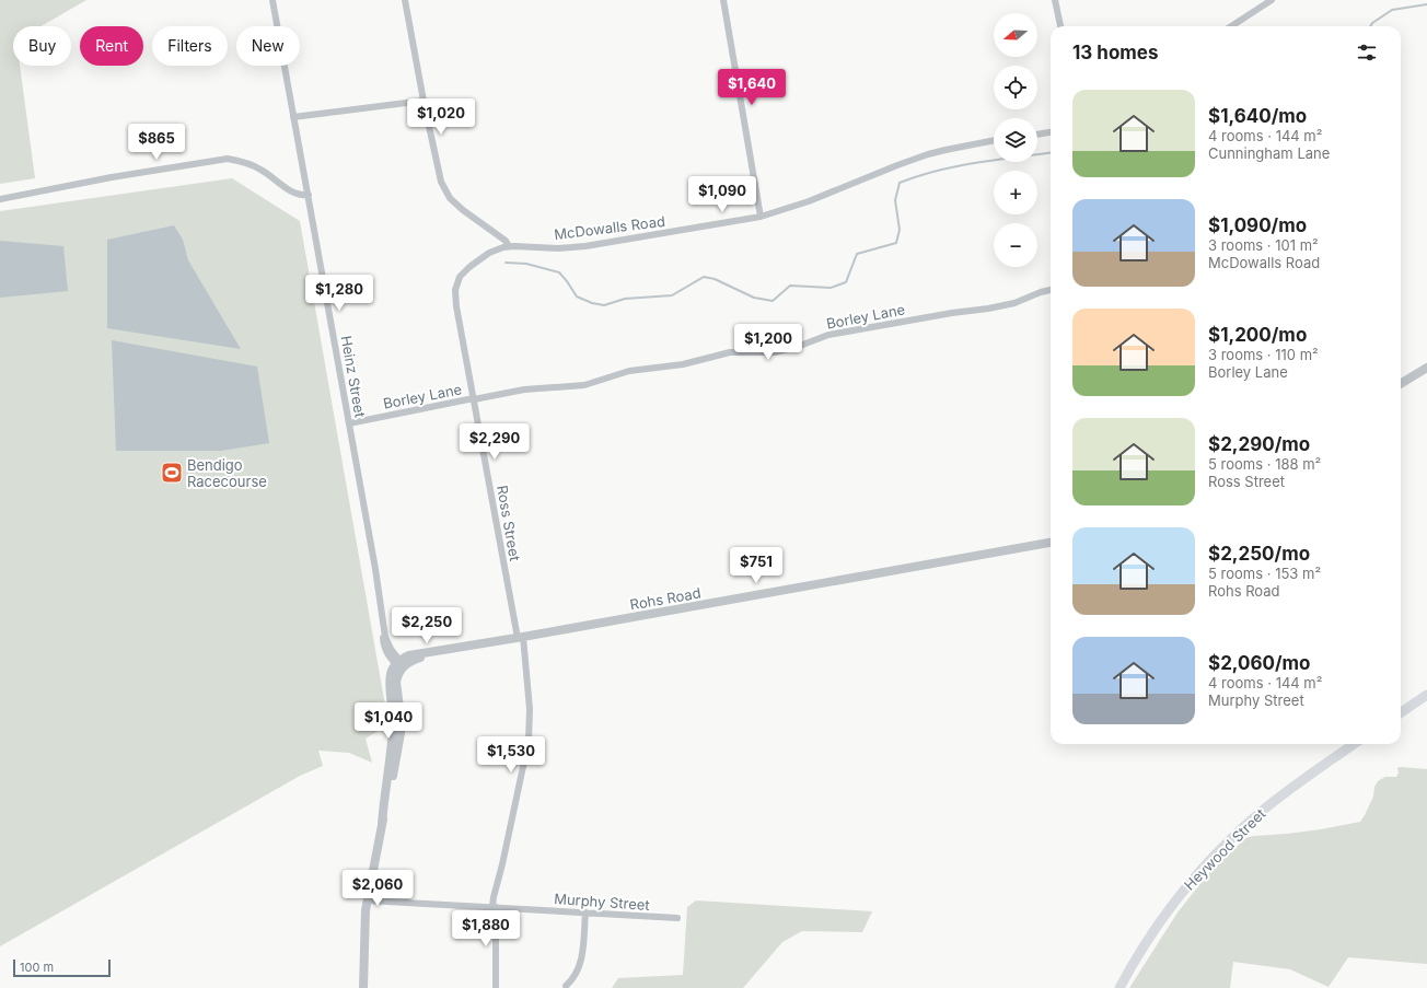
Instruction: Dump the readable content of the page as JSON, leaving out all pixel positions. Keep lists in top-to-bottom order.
{
  "streets": {
    "main road": ["Heywood Street"],
    "street": [
      "McDowalls Road",
      "Borley Lane",
      "Heinz Street",
      "Ross Street",
      "Rohs Road",
      "Murphy Street"
    ]
  },
  "crossings": [
    ["McDowalls Road", "Ross Street"],
    ["Borley Lane", "Heinz Street"],
    ["Borley Lane", "Ross Street"],
    ["Heinz Street", "Rohs Road"],
    ["Ross Street", "Rohs Road"],
    ["Ross Street", "Murphy Street"]
  ],
  "places": {
    "sports": ["Bendigo Racecourse"]
  },
  "scale_bar": "100 m",
  "north": "left",
  "page": {
    "map_buttons": ["+", "−"],
    "chip": [
      "Buy",
      "Rent",
      "Filters",
      "New"
    ],
    "heading": "13 homes",
    "price": [
      "$1,640",
      "$1,020",
      "$865",
      "$1,090",
      "$1,280",
      "$1,200",
      "$2,290",
      "$751",
      "$2,250",
      "$1,040",
      "$1,530",
      "$2,060",
      "$1,880"
    ],
    "list": [
      {
        "name": "$1,640/mo",
        "note": "4 rooms · 144 m² · Cunningham Lane"
      },
      {
        "name": "$1,090/mo",
        "note": "3 rooms · 101 m² · McDowalls Road"
      },
      {
        "name": "$1,200/mo",
        "note": "3 rooms · 110 m² · Borley Lane"
      },
      {
        "name": "$2,290/mo",
        "note": "5 rooms · 188 m² · Ross Street"
      },
      {
        "name": "$2,250/mo",
        "note": "5 rooms · 153 m² · Rohs Road"
      },
      {
        "name": "$2,060/mo",
        "note": "4 rooms · 144 m² · Murphy Street"
      }
    ],
    "scale": "100 m"
  }
}
